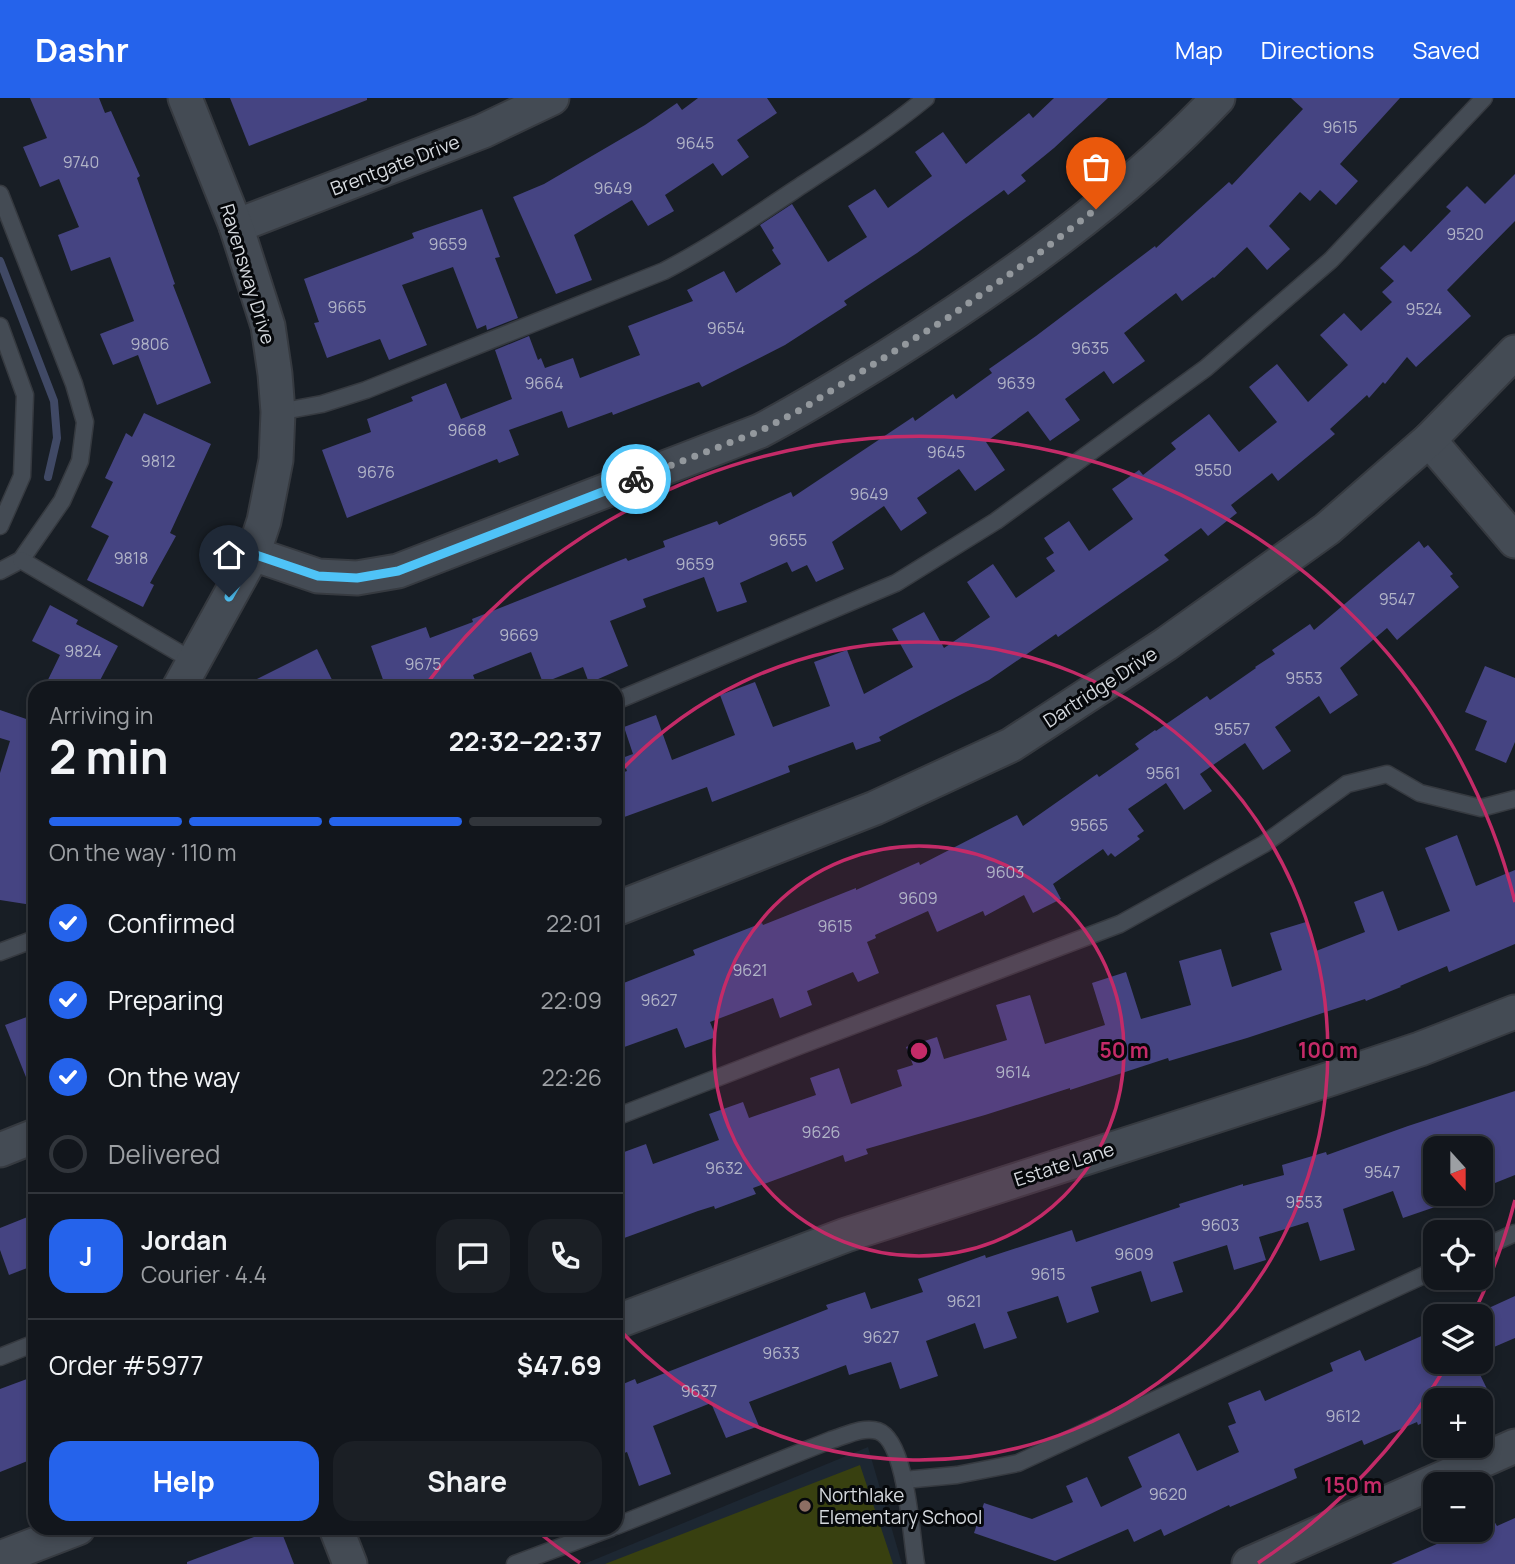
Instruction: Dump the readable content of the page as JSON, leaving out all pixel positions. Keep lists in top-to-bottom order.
{
  "streets": {
    "street": [
      "Brentgate Drive",
      "Ravensway Drive",
      "Dartridge Drive",
      "Estate Lane"
    ]
  },
  "crossings": [
    ["Brentgate Drive", "Ravensway Drive"]
  ],
  "places": ["Northlake Elementary School"],
  "house_numbers": [
    "9615",
    "9645",
    "9740",
    "9649",
    "9520",
    "9659",
    "9665",
    "9524",
    "9654",
    "9806",
    "9635",
    "9664",
    "9639",
    "9668",
    "9645",
    "9812",
    "9550",
    "9676",
    "9649",
    "9655",
    "9818",
    "9659",
    "9547",
    "9669",
    "9824",
    "9675",
    "9553",
    "9557",
    "9561",
    "9565",
    "9603",
    "9609",
    "9615",
    "9621",
    "9627",
    "9614",
    "9626",
    "9632",
    "9547",
    "9553",
    "9603",
    "9609",
    "9615",
    "9621",
    "9627",
    "9633",
    "9637",
    "9612",
    "9620"
  ],
  "north": "bottom",
  "page": {
    "header": "Dashr",
    "nav": ["Map", "Directions", "Saved"],
    "heading": ["2 min", "Arriving in", "22:32–22:37"],
    "panel": [
      "Jordan",
      "Courier · 4.4",
      "Order #5977",
      "$47.69"
    ],
    "bar": "On the way · 110 m",
    "list": [
      ["Confirmed", "22:01"],
      ["Preparing", "22:09"],
      ["On the way", "22:26"],
      "Delivered"
    ],
    "map_buttons": ["+", "−"],
    "round": "J",
    "buttons": ["Help", "Share"]
  },
  "rings": ["50 m", "100 m", "150 m"]
}
